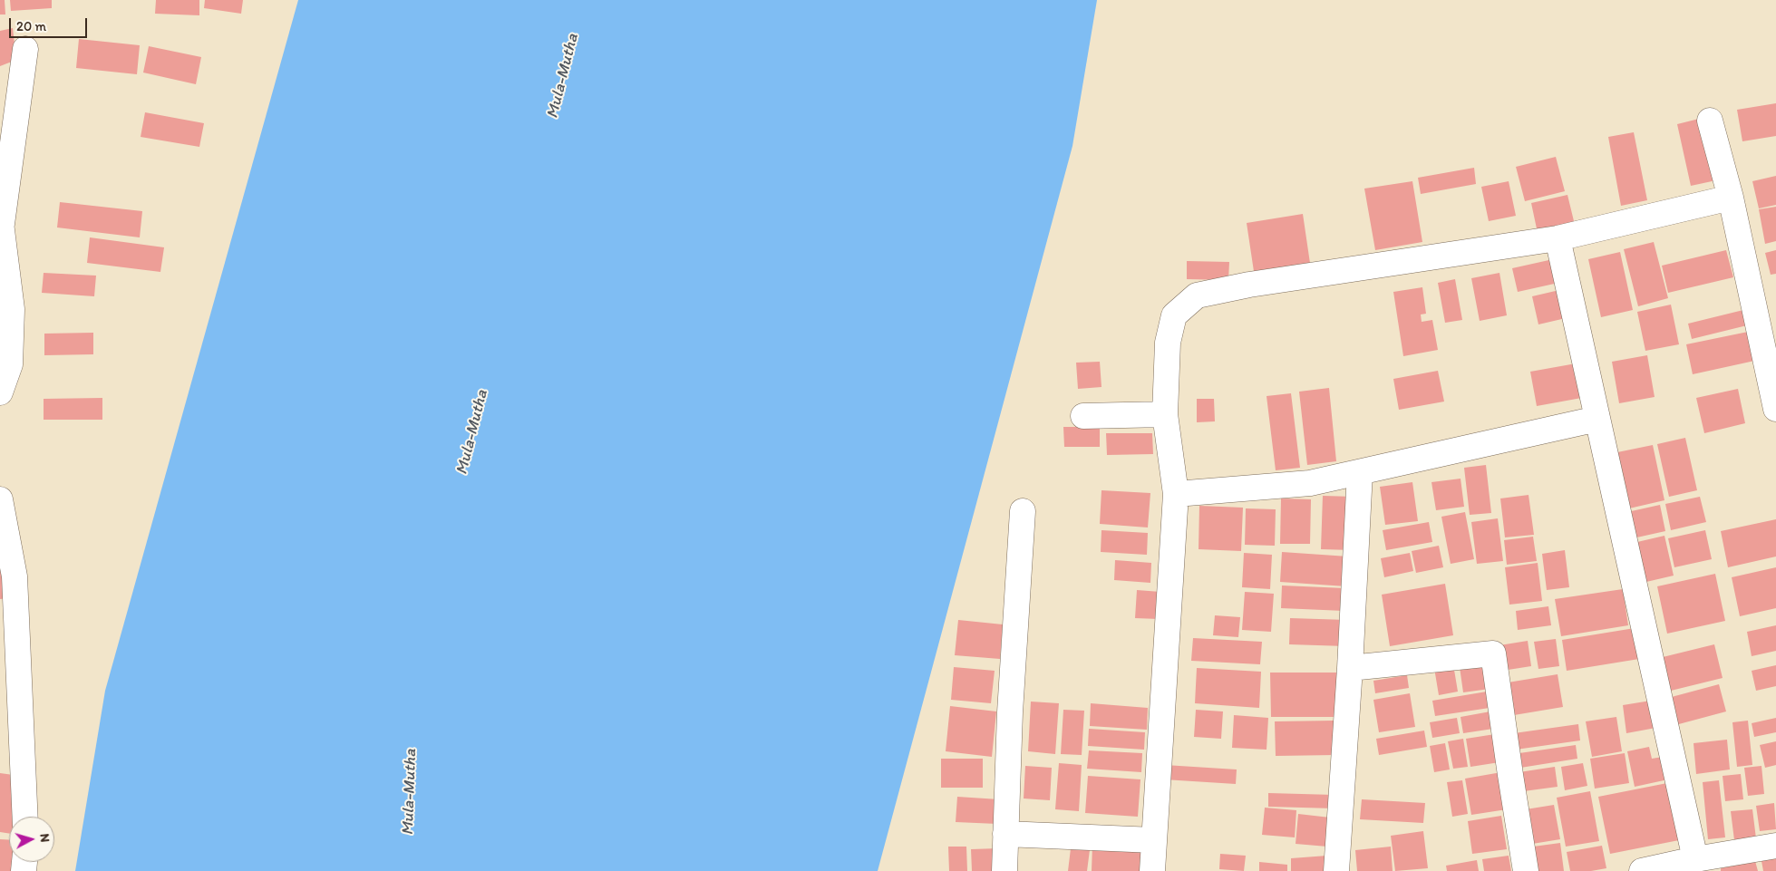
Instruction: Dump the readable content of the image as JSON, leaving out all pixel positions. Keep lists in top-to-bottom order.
{
  "water": ["Mula-Mutha"],
  "scale_bar": "20 m",
  "north": "right"
}
